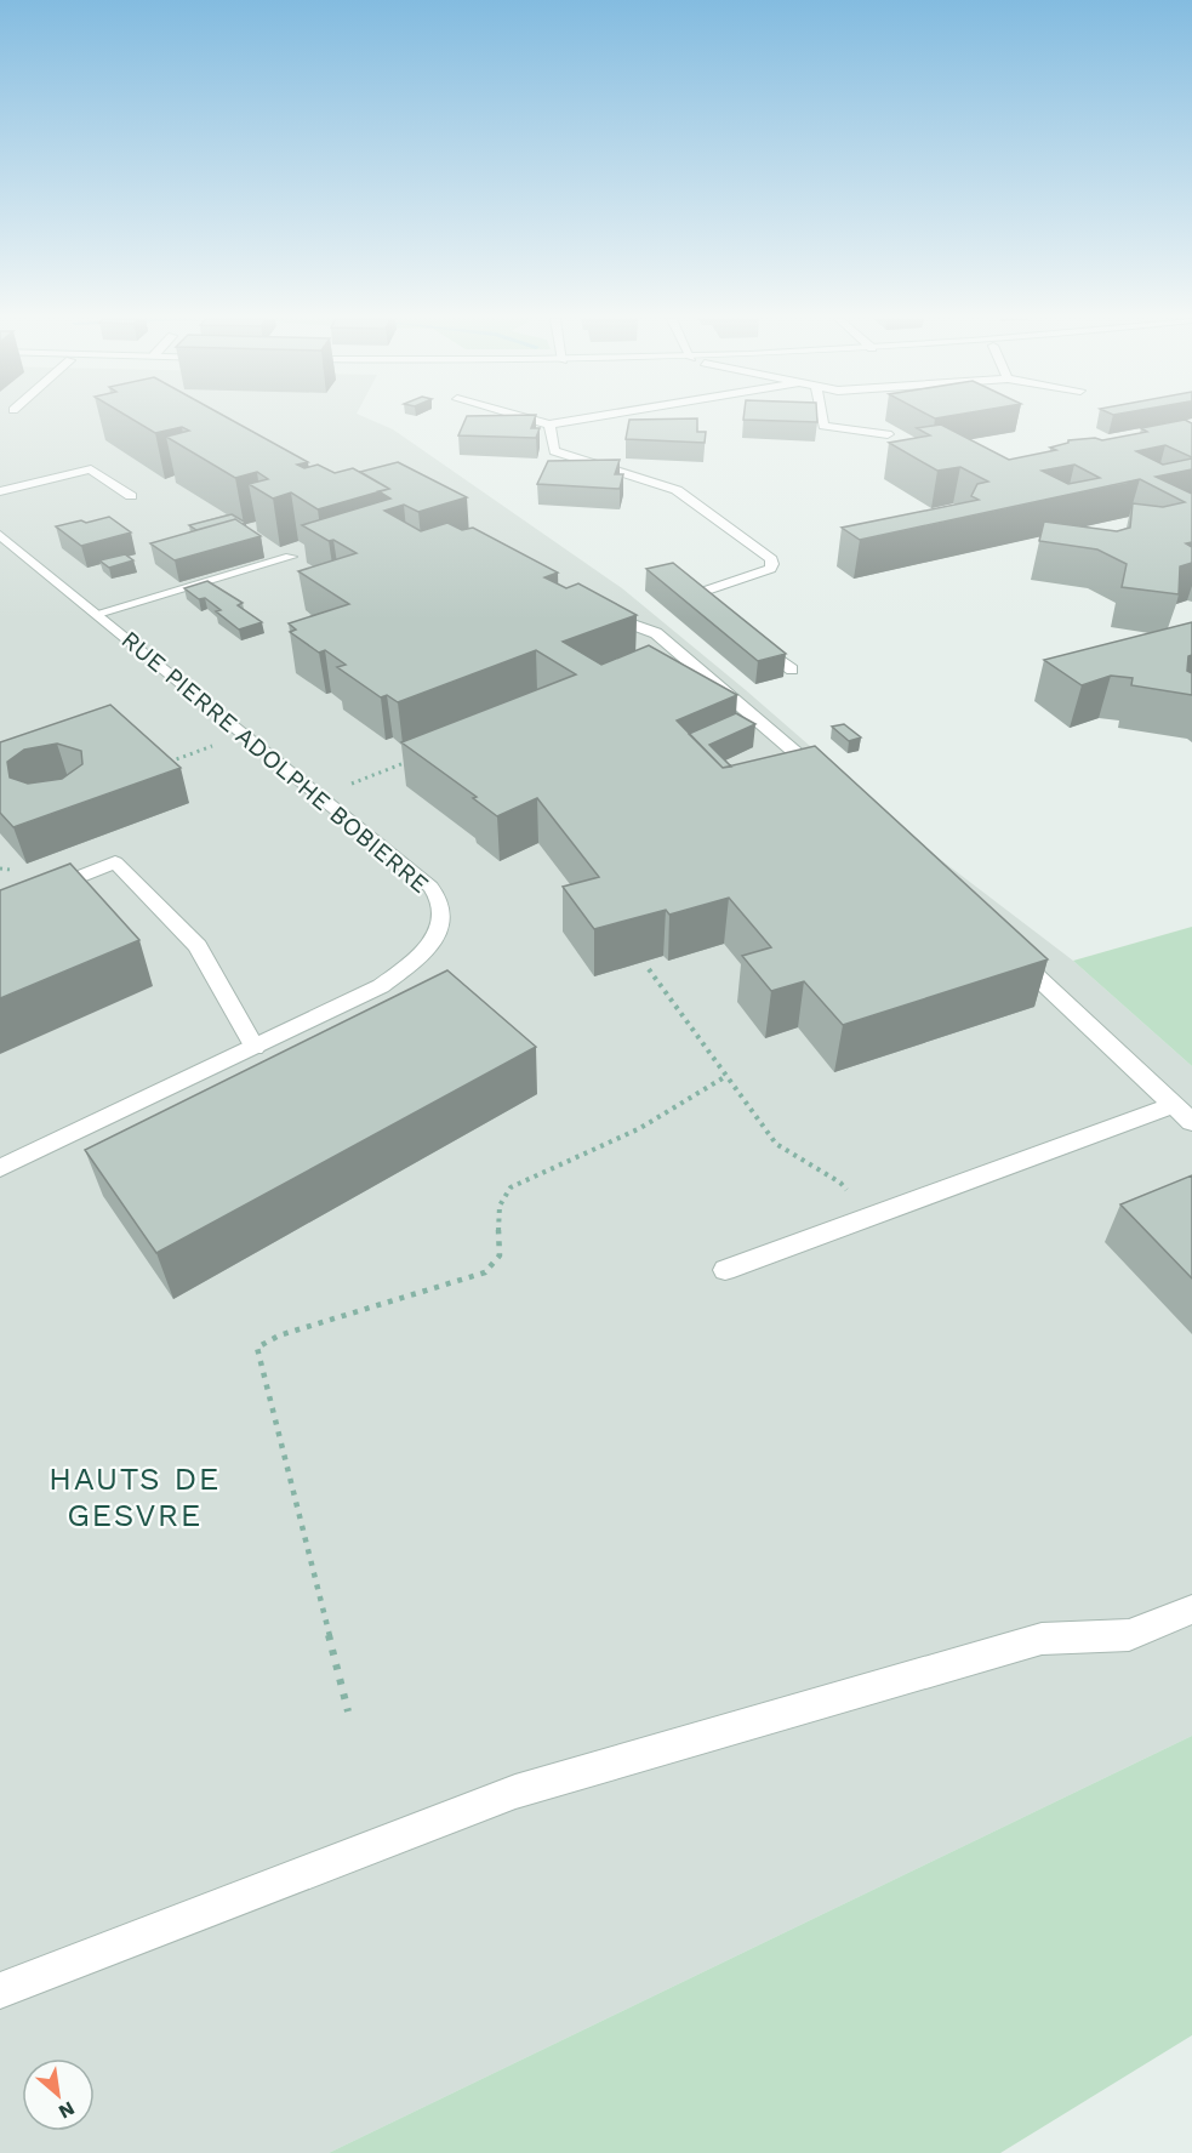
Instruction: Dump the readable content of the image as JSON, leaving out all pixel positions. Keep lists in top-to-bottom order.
{
  "streets": {
    "main road": ["RUE PIERRE ADOLPHE BOBIERRE"]
  },
  "districts": ["HAUTS DE GESVRE"],
  "north": "bottom right"
}
